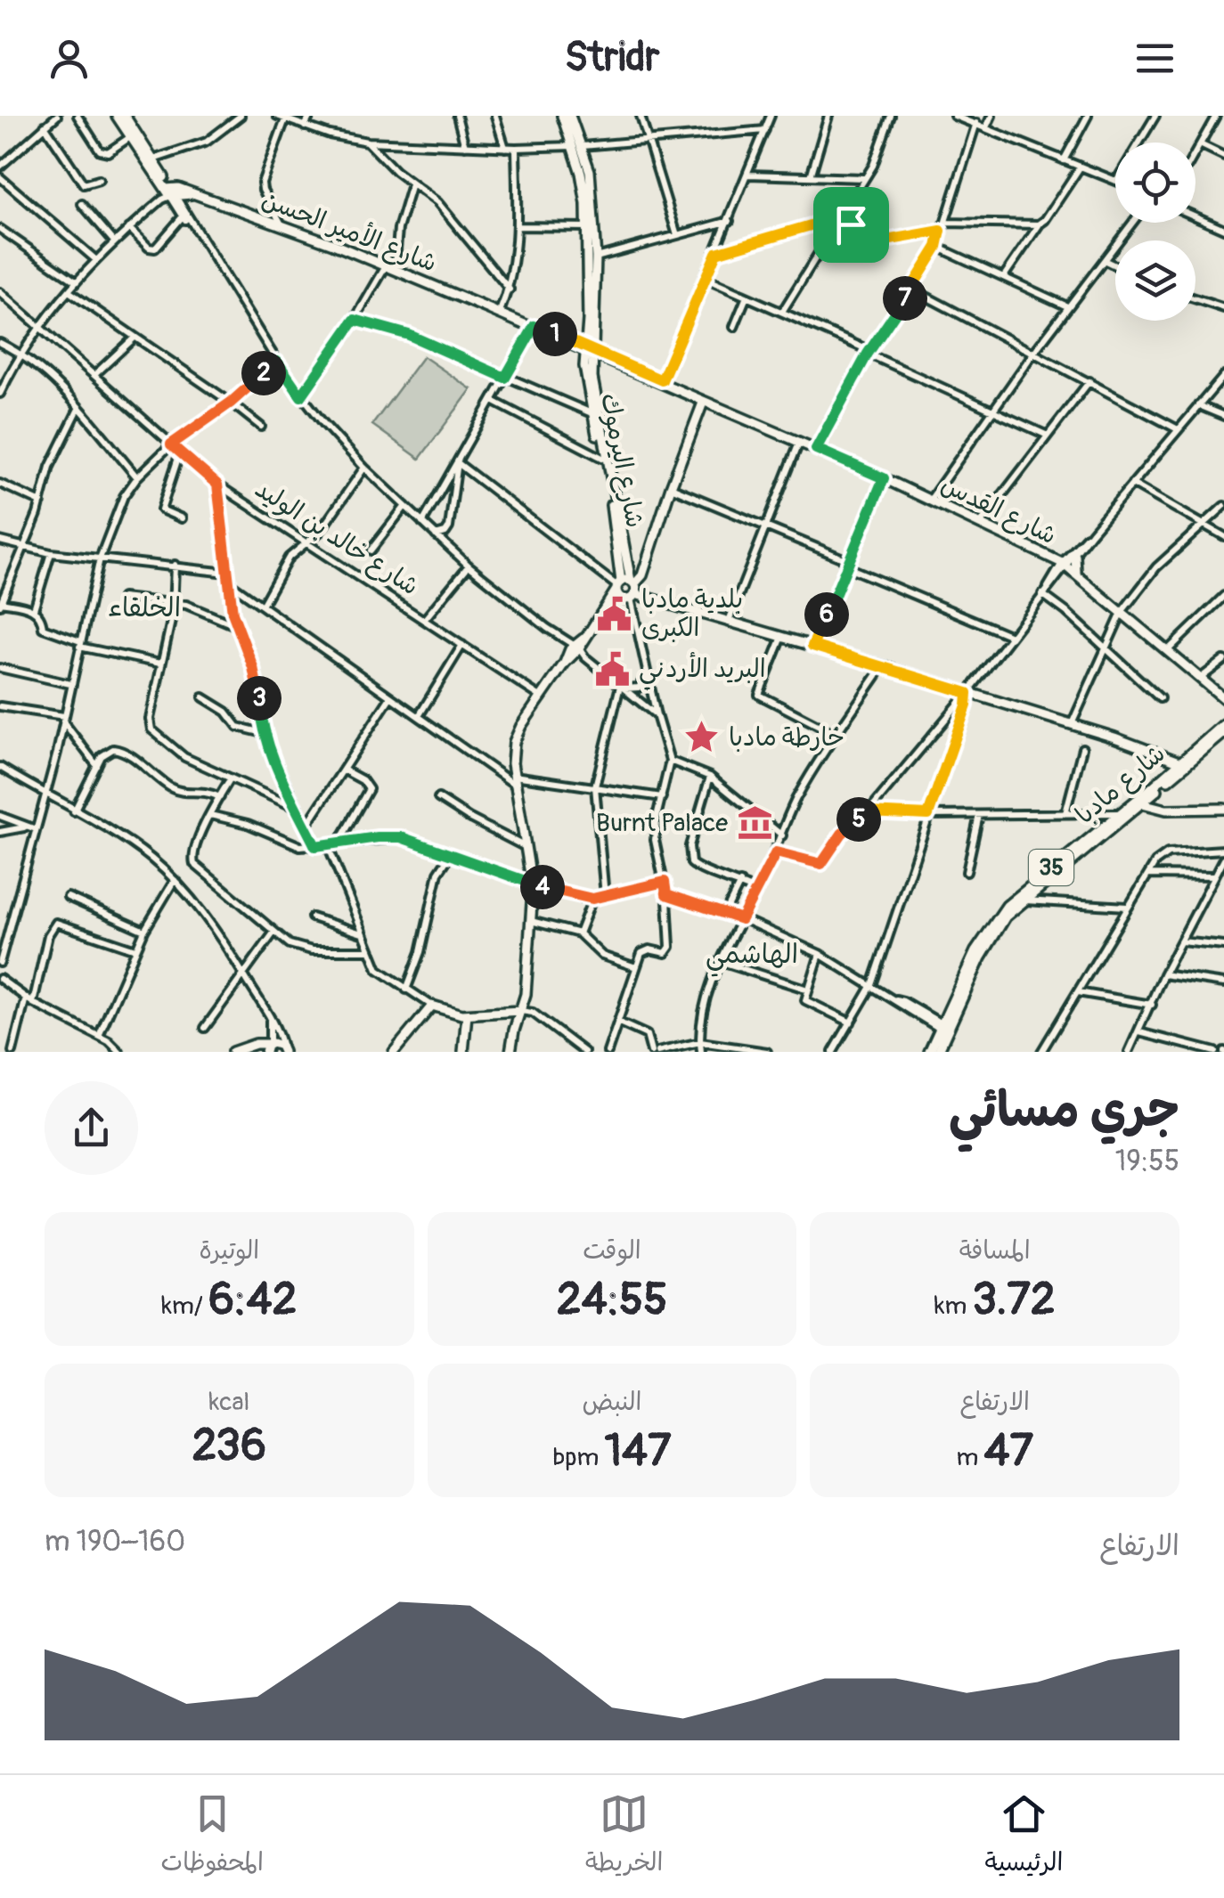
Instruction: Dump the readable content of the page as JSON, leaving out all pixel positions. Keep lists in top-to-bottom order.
{
  "streets": {
    "main road": [
      "شارع الأمير الحسن",
      "شارع اليرموك",
      "شارع القدس",
      "شارع مادبا",
      "35"
    ],
    "street": ["شارع خالد بن الوليد"]
  },
  "crossings": [
    ["شارع الأمير الحسن", "شارع اليرموك"],
    ["شارع الأمير الحسن", "شارع القدس"],
    ["شارع اليرموك", "شارع القدس"]
  ],
  "districts": ["الخلفاء", "الهاشمي"],
  "places": {
    "public building": ["بلدية مادبا الكبرى", "البريد الأردني"],
    "place": ["خارطة مادبا"],
    "museum": ["Burnt Palace"]
  },
  "page": {
    "header": "Stridr",
    "pins": [
      "7",
      "1",
      "2",
      "6",
      "3",
      "5",
      "4"
    ],
    "heading": ["جري مسائي", "19:55"],
    "stats": [
      ["المسافة", "3.72 km"],
      ["الوقت", "24:55"],
      ["الوتيرة", "6:42 /km"],
      ["الارتفاع", "47 m"],
      ["النبض", "147 bpm"],
      ["kcal", "236"]
    ],
    "chart": ["الارتفاع", "160–190 m"],
    "tabs": ["الرئيسية", "الخريطة", "المحفوظات"]
  }
}
